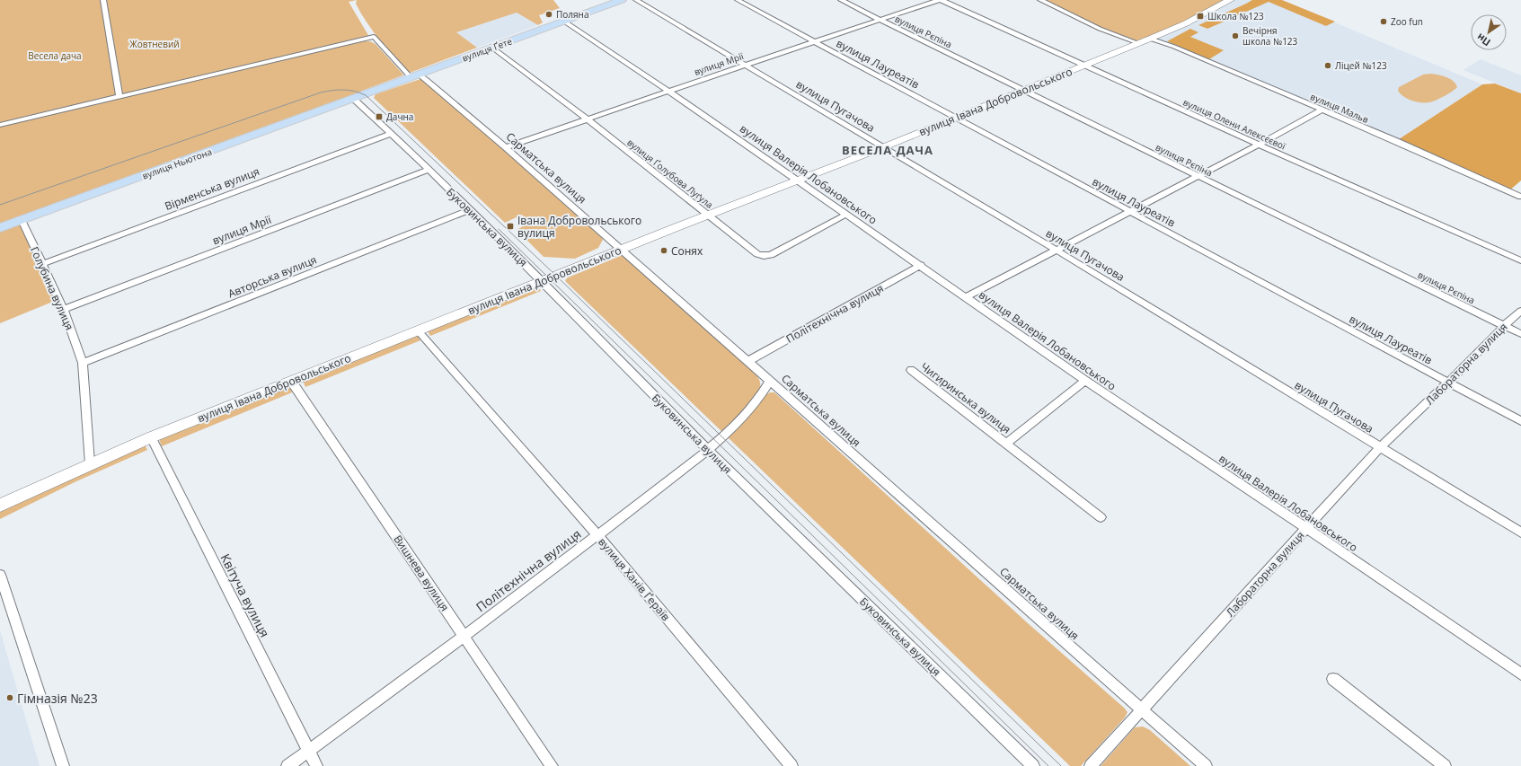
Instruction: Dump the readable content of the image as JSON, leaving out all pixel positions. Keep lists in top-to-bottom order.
{
  "streets": {
    "main road": ["вулиця Ґете", "вулиця Ньютона"],
    "street": [
      "вулиця Рєпіна",
      "вулиця Мрії",
      "вулиця Лауреатів",
      "вулиця Івана Добровольського",
      "вулиця Пугачова",
      "вулиця Мальв",
      "вулиця Олени Алексєєвої",
      "Сарматська вулиця",
      "вулиця Ґолубова Луґула",
      "вулиця Валерія Лобановського",
      "Вірменська вулиця",
      "Буковинська вулиця",
      "Авторська вулиця",
      "Голубина вулиця",
      "Політехнічна вулиця",
      "Лабораторна вулиця",
      "Чигиринська вулиця",
      "Вишнева вулиця",
      "вулиця Ханів Ґераїв",
      "Квітуча вулиця"
    ]
  },
  "crossings": [
    ["вулиця Рєпіна", "вулиця Мрії"],
    ["вулиця Рєпіна", "вулиця Івана Добровольського"],
    ["вулиця Рєпіна", "Лабораторна вулиця"],
    ["вулиця Ґете", "вулиця Ньютона"],
    ["вулиця Ґете", "Сарматська вулиця"],
    ["вулиця Ґете", "вулиця Ґолубова Луґула"],
    ["вулиця Ґете", "вулиця Валерія Лобановського"],
    ["вулиця Ґете", "Буковинська вулиця"],
    ["вулиця Мрії", "вулиця Лауреатів"],
    ["вулиця Мрії", "вулиця Пугачова"],
    ["вулиця Мрії", "Сарматська вулиця"],
    ["вулиця Мрії", "вулиця Ґолубова Луґула"],
    ["вулиця Мрії", "вулиця Валерія Лобановського"],
    ["вулиця Мрії", "Буковинська вулиця"],
    ["вулиця Мрії", "Голубина вулиця"],
    ["вулиця Лауреатів", "вулиця Івана Добровольського"],
    ["вулиця Лауреатів", "Лабораторна вулиця"],
    ["вулиця Івана Добровольського", "вулиця Пугачова"],
    ["вулиця Івана Добровольського", "вулиця Мальв"],
    ["вулиця Івана Добровольського", "вулиця Олени Алексєєвої"],
    ["вулиця Івана Добровольського", "Сарматська вулиця"],
    ["вулиця Івана Добровольського", "вулиця Ґолубова Луґула"],
    ["вулиця Івана Добровольського", "вулиця Валерія Лобановського"],
    ["вулиця Івана Добровольського", "Буковинська вулиця"],
    ["вулиця Івана Добровольського", "Голубина вулиця"],
    ["вулиця Івана Добровольського", "Вишнева вулиця"],
    ["вулиця Івана Добровольського", "вулиця Ханів Ґераїв"],
    ["вулиця Івана Добровольського", "Квітуча вулиця"],
    ["вулиця Пугачова", "Лабораторна вулиця"],
    ["вулиця Ньютона", "Буковинська вулиця"],
    ["вулиця Ньютона", "Голубина вулиця"],
    ["Сарматська вулиця", "Політехнічна вулиця"],
    ["Сарматська вулиця", "Лабораторна вулиця"],
    ["вулиця Ґолубова Луґула", "вулиця Валерія Лобановського"],
    ["вулиця Валерія Лобановського", "Політехнічна вулиця"],
    ["вулиця Валерія Лобановського", "Лабораторна вулиця"],
    ["вулиця Валерія Лобановського", "Чигиринська вулиця"],
    ["Вірменська вулиця", "Буковинська вулиця"],
    ["Вірменська вулиця", "Голубина вулиця"],
    ["Буковинська вулиця", "Авторська вулиця"],
    ["Буковинська вулиця", "Політехнічна вулиця"],
    ["Авторська вулиця", "Голубина вулиця"],
    ["Політехнічна вулиця", "Вишнева вулиця"],
    ["Політехнічна вулиця", "вулиця Ханів Ґераїв"],
    ["Політехнічна вулиця", "Квітуча вулиця"]
  ],
  "districts": ["ВЕСЕЛА ДАЧА"],
  "parks": ["Жовтневий", "Весела дача"],
  "places": {
    "other": [
      "Поляна",
      "Zoo fun",
      "Вечірня школа №123",
      "Ліцей №123",
      "Сонях",
      "Гімназія №23"
    ],
    "transit": ["Школа №123", "Дачна", "Івана Добровольського вулиця"]
  },
  "north": "bottom left"
}
